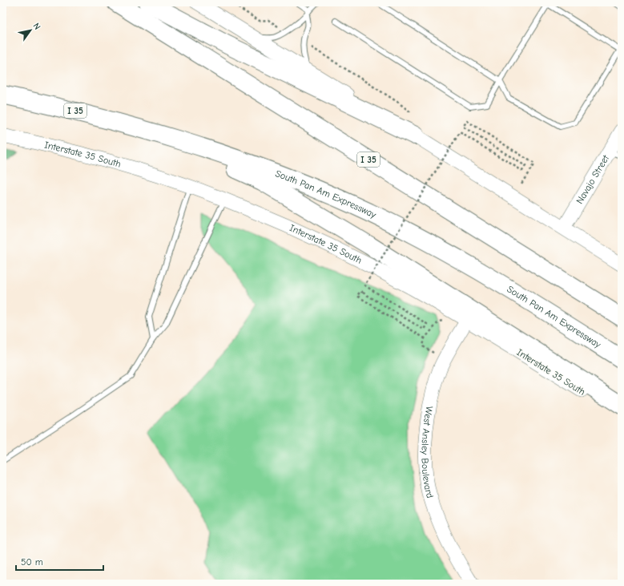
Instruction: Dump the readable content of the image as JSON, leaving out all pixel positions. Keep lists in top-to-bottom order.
{
  "streets": {
    "highway": ["I 35", "South Pan Am Expressway"],
    "main road": ["Interstate 35 South", "Navajo Street", "West Ansley Boulevard"]
  },
  "crossings": [
    ["Interstate 35 South", "West Ansley Boulevard"]
  ],
  "scale_bar": "50 m",
  "north": "top right"
}
